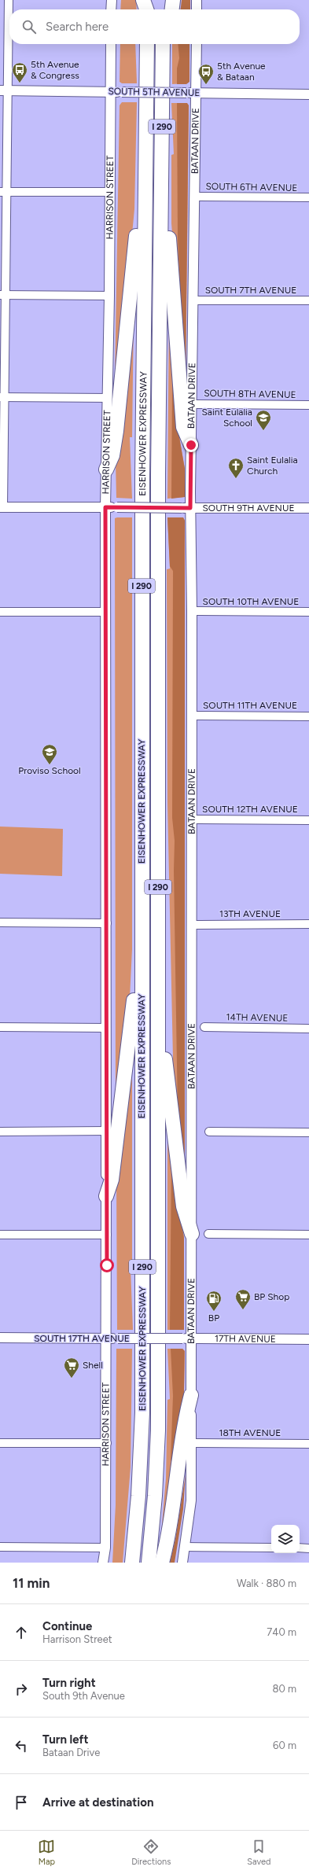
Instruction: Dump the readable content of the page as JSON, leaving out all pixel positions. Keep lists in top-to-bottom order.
{
  "streets": {
    "highway": ["I 290", "EISENHOWER EXPRESSWAY"],
    "street": [
      "SOUTH 5TH AVENUE",
      "BATAAN DRIVE",
      "SOUTH 6TH AVENUE",
      "HARRISON STREET",
      "SOUTH 7TH AVENUE",
      "SOUTH 8TH AVENUE",
      "SOUTH 9TH AVENUE",
      "SOUTH 10TH AVENUE",
      "SOUTH 11TH AVENUE",
      "SOUTH 12TH AVENUE",
      "13TH AVENUE",
      "14TH AVENUE",
      "SOUTH 17TH AVENUE",
      "17TH AVENUE",
      "18TH AVENUE"
    ]
  },
  "crossings": [
    ["SOUTH 5TH AVENUE", "BATAAN DRIVE"],
    ["SOUTH 5TH AVENUE", "HARRISON STREET"],
    ["BATAAN DRIVE", "SOUTH 6TH AVENUE"],
    ["BATAAN DRIVE", "SOUTH 7TH AVENUE"],
    ["BATAAN DRIVE", "SOUTH 8TH AVENUE"],
    ["BATAAN DRIVE", "SOUTH 9TH AVENUE"],
    ["BATAAN DRIVE", "SOUTH 10TH AVENUE"],
    ["BATAAN DRIVE", "SOUTH 11TH AVENUE"],
    ["BATAAN DRIVE", "SOUTH 12TH AVENUE"],
    ["BATAAN DRIVE", "13TH AVENUE"],
    ["BATAAN DRIVE", "SOUTH 17TH AVENUE"],
    ["BATAAN DRIVE", "17TH AVENUE"],
    ["BATAAN DRIVE", "18TH AVENUE"],
    ["HARRISON STREET", "SOUTH 9TH AVENUE"],
    ["HARRISON STREET", "SOUTH 17TH AVENUE"],
    ["SOUTH 17TH AVENUE", "17TH AVENUE"]
  ],
  "places": {
    "bus stop": ["5th Avenue & Congress", "5th Avenue & Bataan"],
    "school or university": ["Saint Eulalia School", "Proviso School"],
    "church": ["Saint Eulalia Church"],
    "supermarket": ["BP Shop", "Shell"],
    "fuel station": ["BP"]
  },
  "page": {
    "search": "Search here",
    "heading": ["11 min", "Walk · 880 m"],
    "list": [
      ["Continue", "Harrison Street", "740 m"],
      ["Turn right", "South 9th Avenue", "80 m"],
      ["Turn left", "Bataan Drive", "60 m"],
      "Arrive at destination"
    ],
    "nav": ["Map", "Directions", "Saved"]
  }
}
